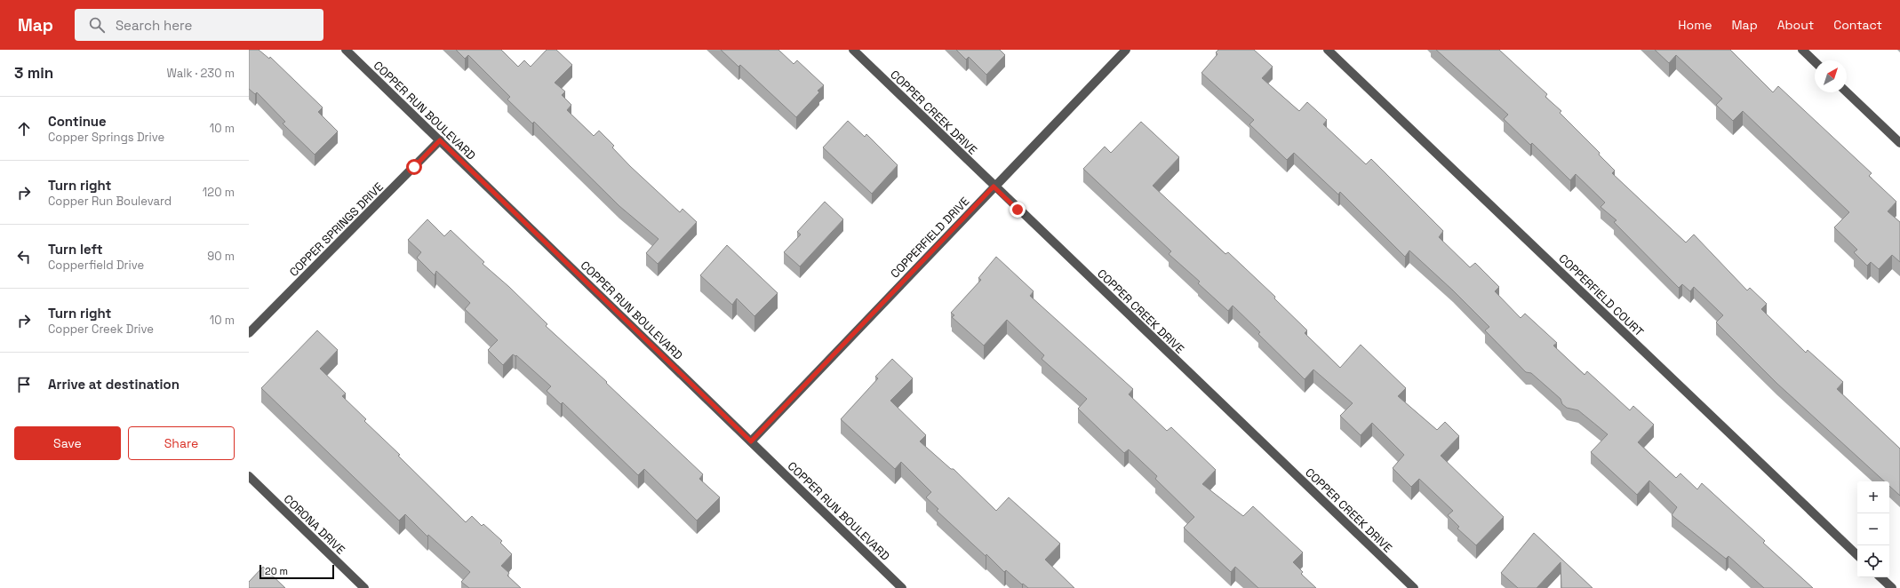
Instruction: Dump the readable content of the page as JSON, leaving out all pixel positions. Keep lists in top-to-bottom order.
{
  "streets": {
    "street": [
      "COPPER RUN BOULEVARD",
      "COPPER CREEK DRIVE",
      "COPPER SPRINGS DRIVE",
      "COPPERFIELD DRIVE",
      "COPPERFIELD COURT",
      "CORONA DRIVE"
    ]
  },
  "crossings": [
    ["COPPER RUN BOULEVARD", "COPPER SPRINGS DRIVE"],
    ["COPPER RUN BOULEVARD", "COPPERFIELD DRIVE"],
    ["COPPER CREEK DRIVE", "COPPERFIELD DRIVE"]
  ],
  "scale_bar": "20 m",
  "north": "top right",
  "page": {
    "header": "Map",
    "search": "Search here",
    "nav": [
      "Home",
      "Map",
      "About",
      "Contact"
    ],
    "heading": ["3 min", "Walk · 230 m"],
    "list": [
      ["Continue", "Copper Springs Drive", "10 m"],
      ["Turn right", "Copper Run Boulevard", "120 m"],
      ["Turn left", "Copperfield Drive", "90 m"],
      ["Turn right", "Copper Creek Drive", "10 m"],
      "Arrive at destination"
    ],
    "buttons": ["Save", "Share"],
    "map_buttons": ["+", "−"],
    "scale": "20 m"
  }
}
